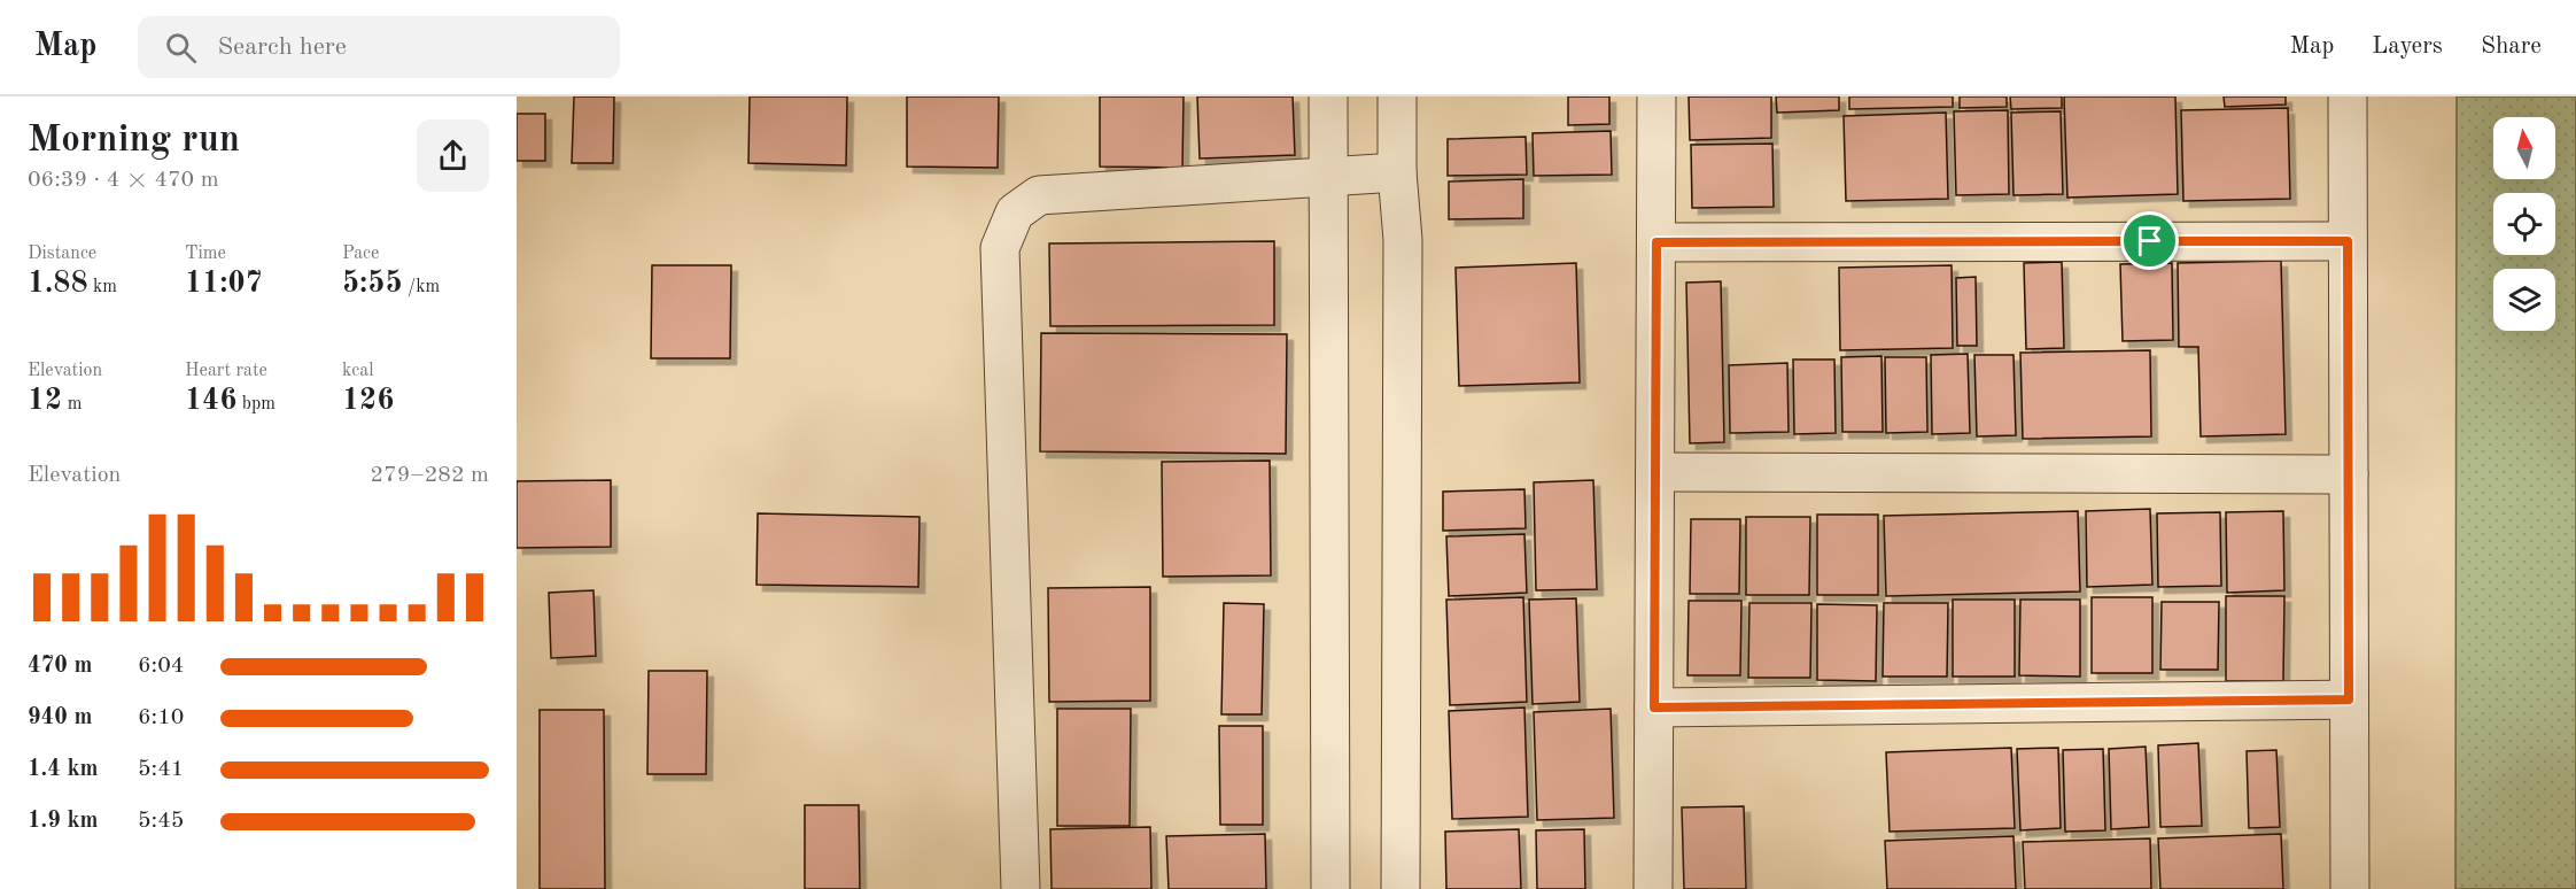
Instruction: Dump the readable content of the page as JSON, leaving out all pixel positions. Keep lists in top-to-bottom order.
{
  "north": "top",
  "page": {
    "header": "Map",
    "search": "Search here",
    "nav": ["Map", "Layers", "Share"],
    "heading": ["Morning run", "06:39 · 4 × 470 m"],
    "stats": [
      ["Distance", "1.88 km"],
      ["Time", "11:07"],
      ["Pace", "5:55 /km"],
      ["Elevation", "12 m"],
      ["Heart rate", "146 bpm"],
      ["kcal", "126"]
    ],
    "chart": ["Elevation", "279–282 m"],
    "list": [
      {
        "name": "470 m",
        "note": "6:04"
      },
      {
        "name": "940 m",
        "note": "6:10"
      },
      {
        "name": "1.4 km",
        "note": "5:41"
      },
      {
        "name": "1.9 km",
        "note": "5:45"
      }
    ]
  }
}
